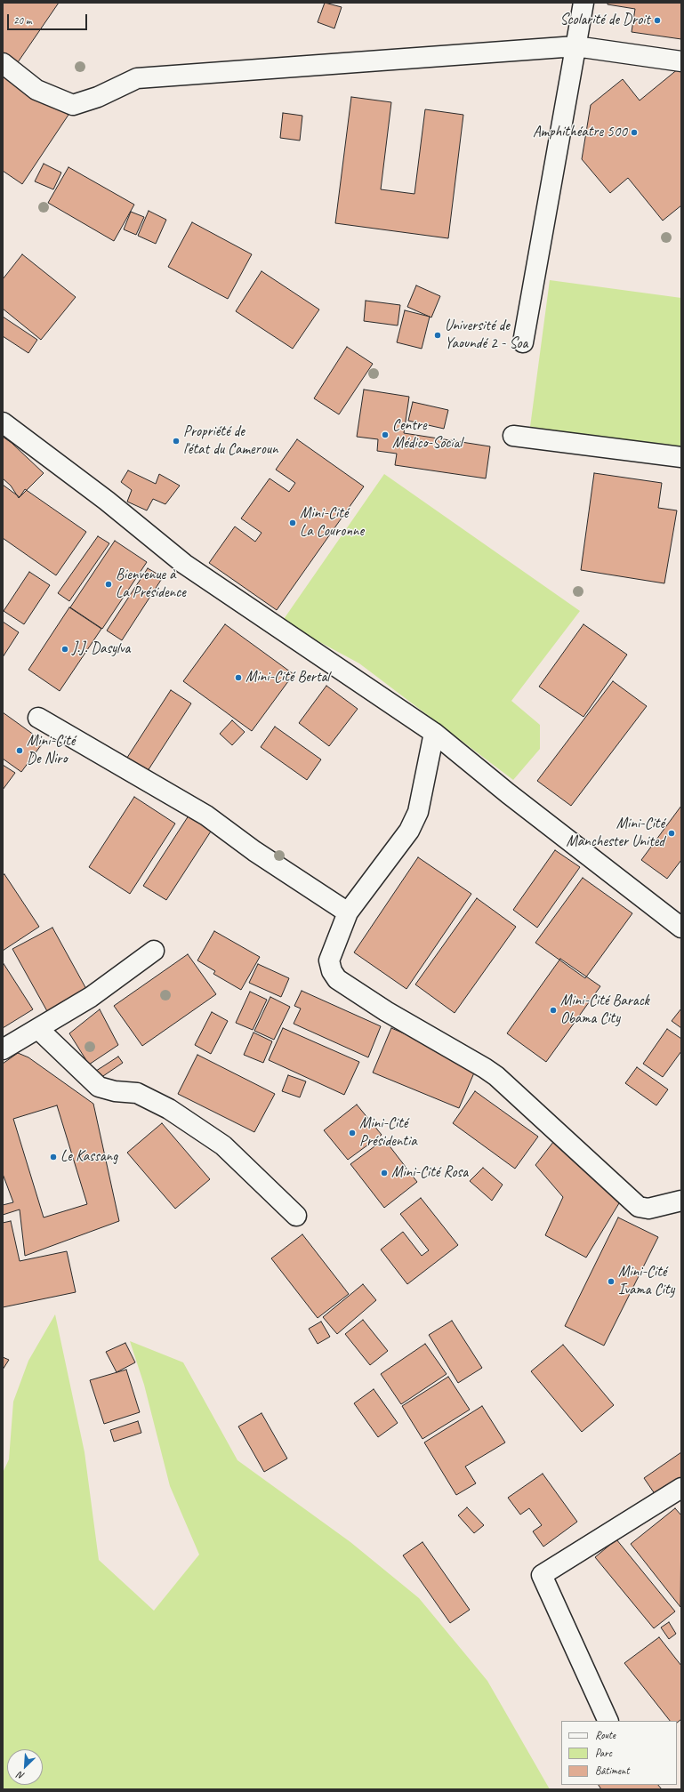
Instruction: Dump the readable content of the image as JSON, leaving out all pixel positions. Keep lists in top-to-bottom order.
{
  "places": [
    "Scolarité de Droit",
    "Amphithéatre 500",
    "Université de Yaoundé 2 - Soa",
    "Centre Médico-Social",
    "Propriété de l'état du Cameroun",
    "Mini-Cité La Couronne",
    "Bienvenue à La Présidence",
    "J.J. Dasylva",
    "Mini-Cité Bertal",
    "Mini-Cité De Niro",
    "Mini-Cité Manchester United",
    "Mini-Cité Barack Obama City",
    "Mini-Cité Présidentia",
    "Le Kassang",
    "Mini-Cité Rosa",
    "Mini-Cité Ivama City"
  ],
  "legend": ["Route", "Parc", "Bâtiment"],
  "scale_bar": "20 m",
  "north": "bottom left"
}
